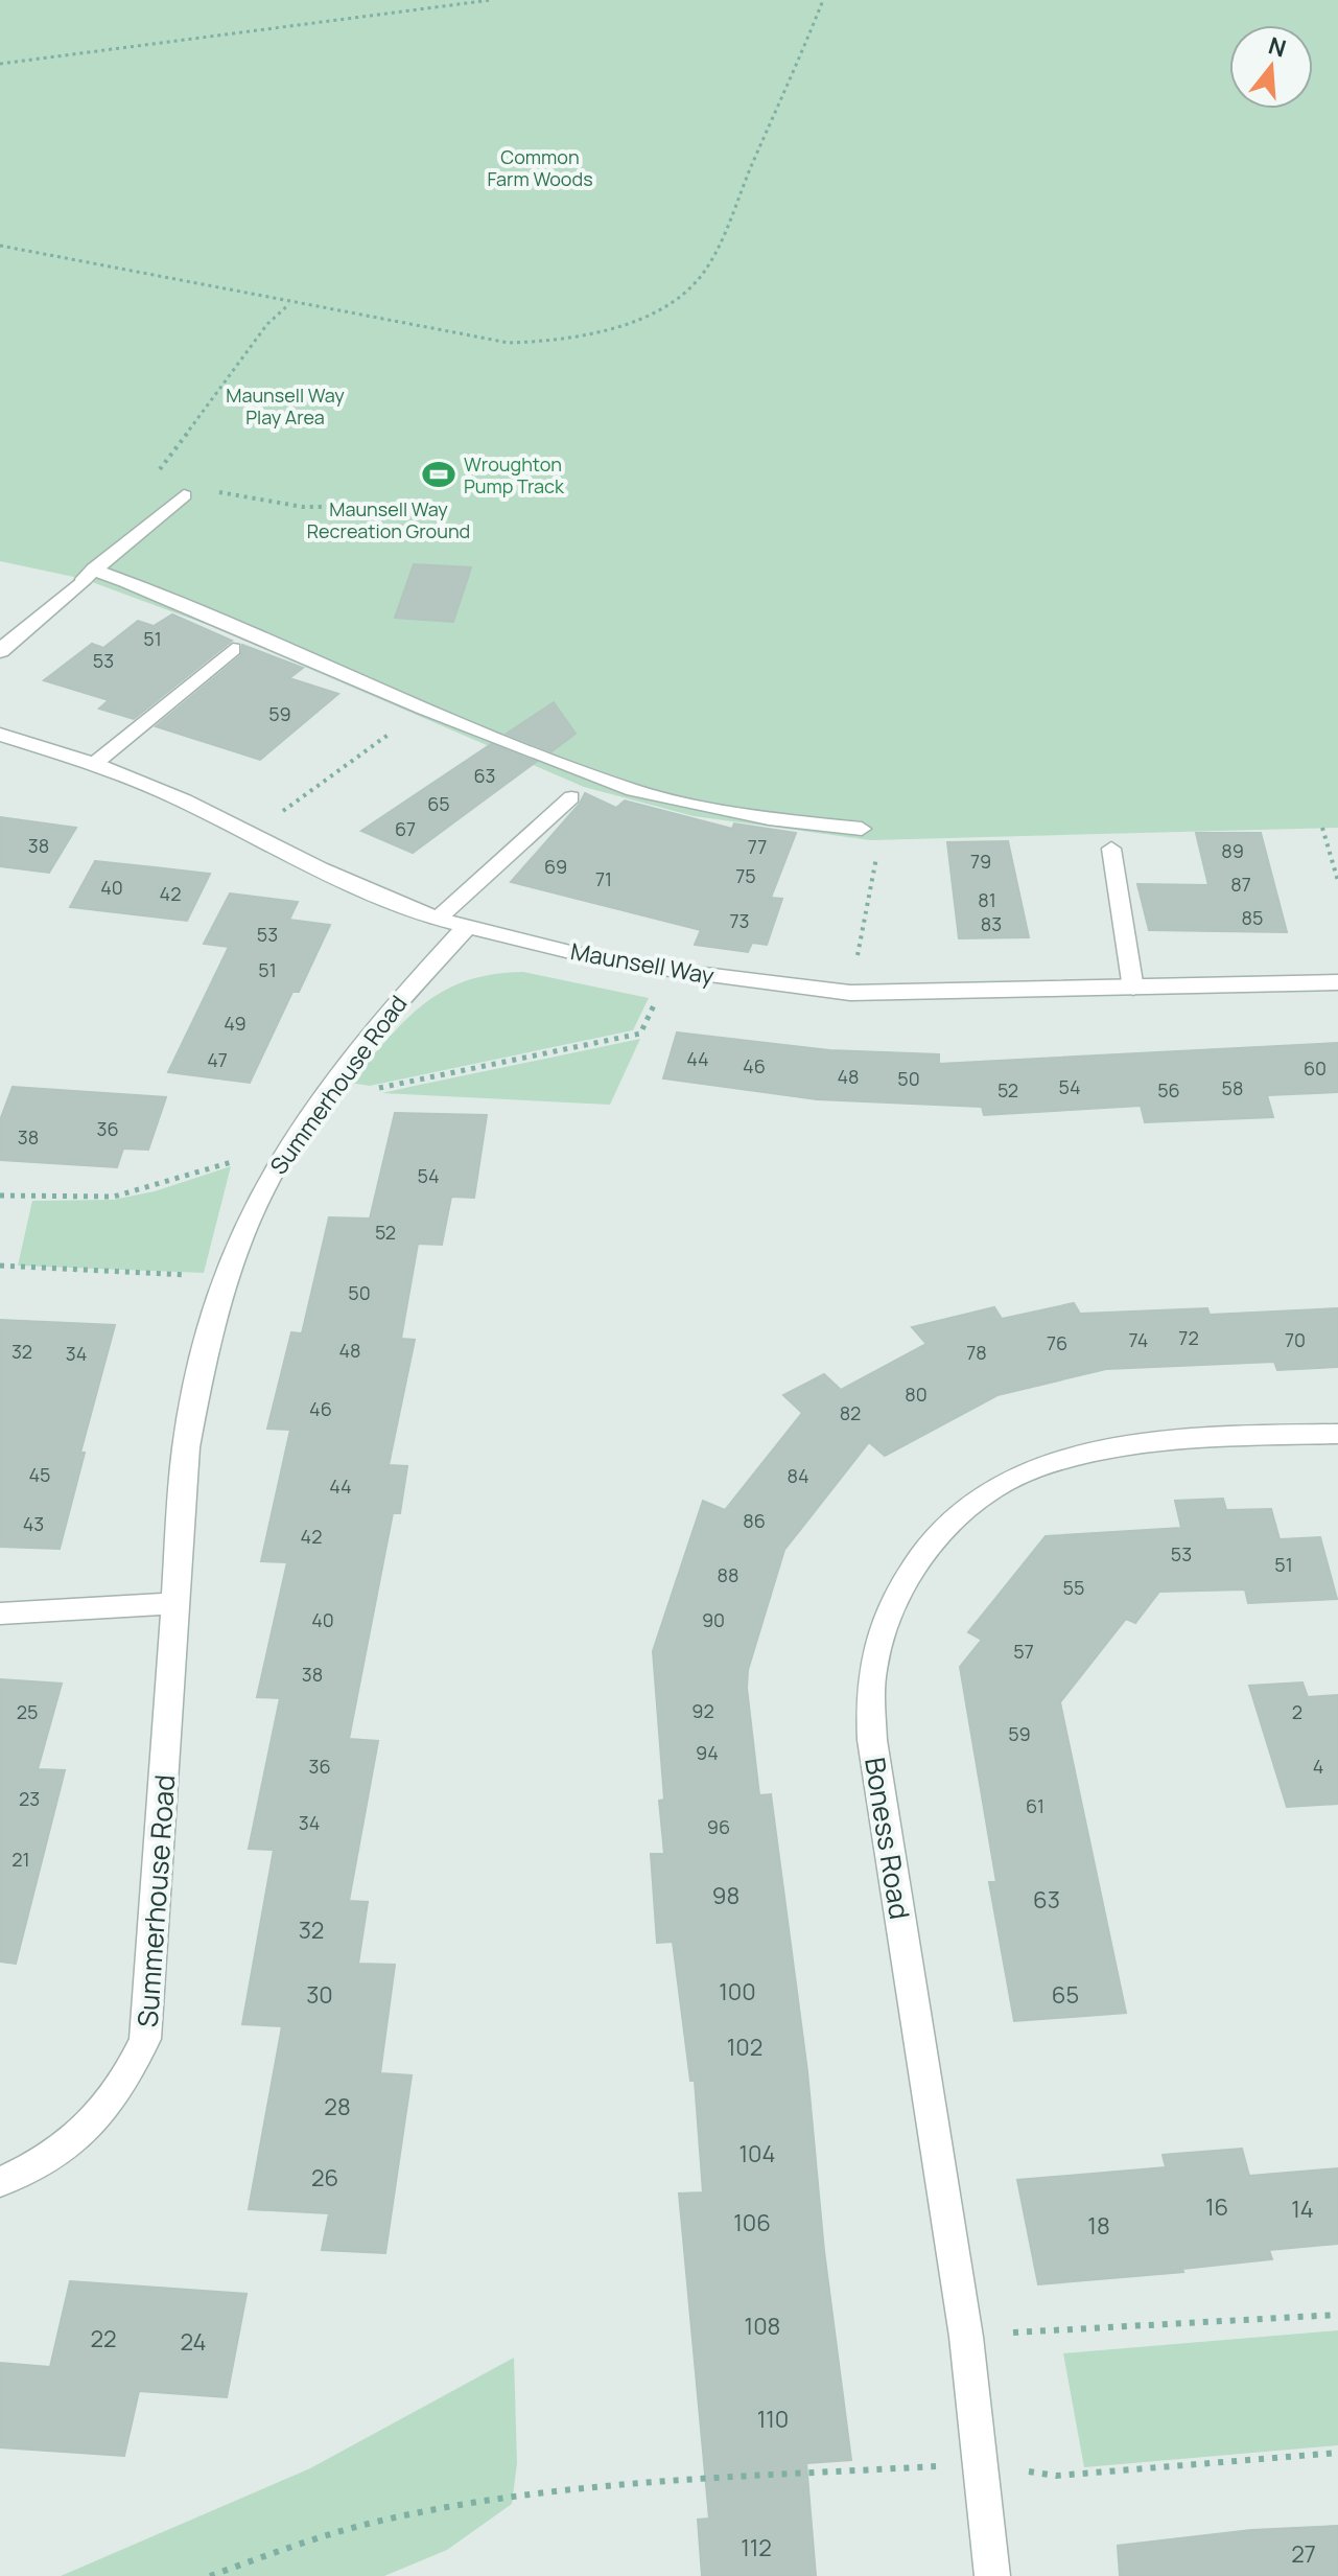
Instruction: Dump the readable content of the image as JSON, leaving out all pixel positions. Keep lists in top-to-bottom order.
{
  "streets": {
    "street": ["Maunsell Way", "Summerhouse Road", "Boness Road"]
  },
  "crossings": [
    ["Maunsell Way", "Summerhouse Road"]
  ],
  "parks": ["Common Farm Woods", "Maunsell Way Play Area", "Maunsell Way Recreation Ground"],
  "places": {
    "sports": ["Wroughton Pump Track"]
  },
  "house_numbers": [
    "51",
    "53",
    "59",
    "63",
    "65",
    "67",
    "38",
    "77",
    "89",
    "79",
    "69",
    "75",
    "71",
    "87",
    "40",
    "42",
    "81",
    "85",
    "73",
    "83",
    "53",
    "51",
    "49",
    "44",
    "47",
    "46",
    "60",
    "48",
    "50",
    "54",
    "58",
    "52",
    "56",
    "36",
    "38",
    "54",
    "52",
    "50",
    "72",
    "74",
    "70",
    "76",
    "48",
    "32",
    "78",
    "34",
    "80",
    "46",
    "82",
    "45",
    "84",
    "44",
    "86",
    "43",
    "42",
    "53",
    "51",
    "88",
    "55",
    "40",
    "90",
    "57",
    "38",
    "92",
    "25",
    "2",
    "59",
    "94",
    "36",
    "4",
    "23",
    "61",
    "34",
    "96",
    "21",
    "98",
    "63",
    "32",
    "100",
    "30",
    "65",
    "102",
    "28",
    "104",
    "26",
    "16",
    "14",
    "106",
    "18",
    "108",
    "22",
    "24",
    "110",
    "112",
    "27"
  ],
  "north": "top"
}
